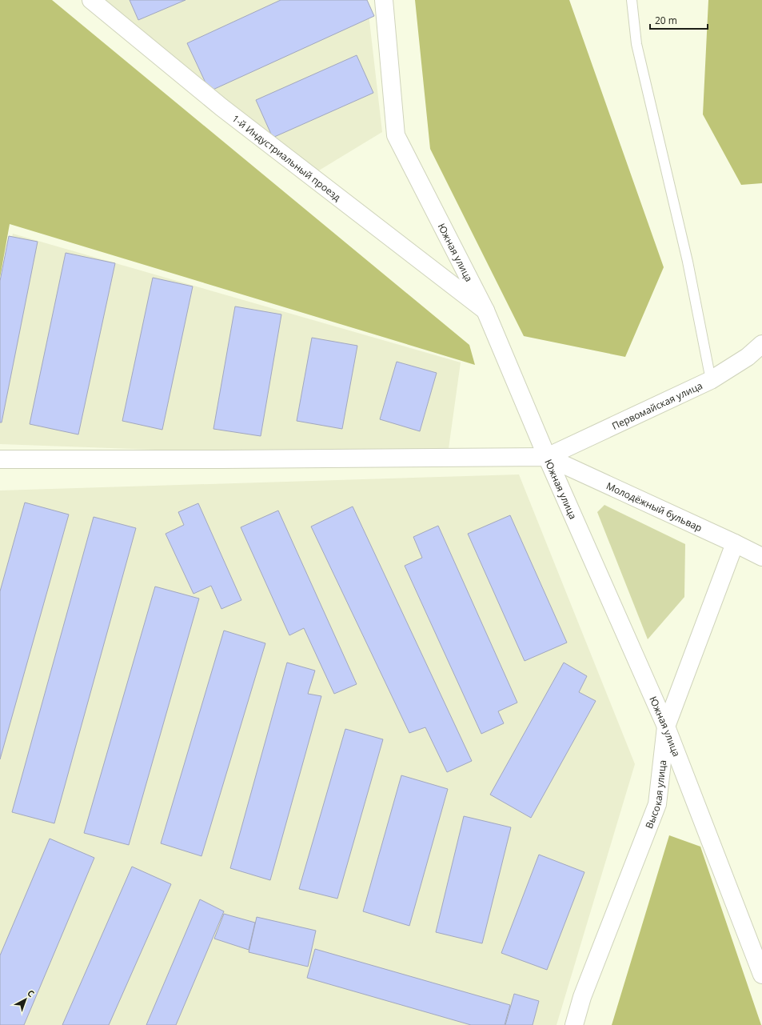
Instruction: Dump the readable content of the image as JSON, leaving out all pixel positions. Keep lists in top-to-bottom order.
{
  "streets": {
    "street": [
      "1-й Индустриальный проезд",
      "Южная улица",
      "Первомайская улица",
      "Молодёжный бульвар",
      "Высокая улица"
    ]
  },
  "crossings": [
    ["1-й Индустриальный проезд", "Южная улица"],
    ["Южная улица", "Первомайская улица"],
    ["Южная улица", "Молодёжный бульвар"],
    ["Южная улица", "Высокая улица"],
    ["Первомайская улица", "Молодёжный бульвар"],
    ["Молодёжный бульвар", "Высокая улица"]
  ],
  "scale_bar": "20 m",
  "north": "top right"
}
